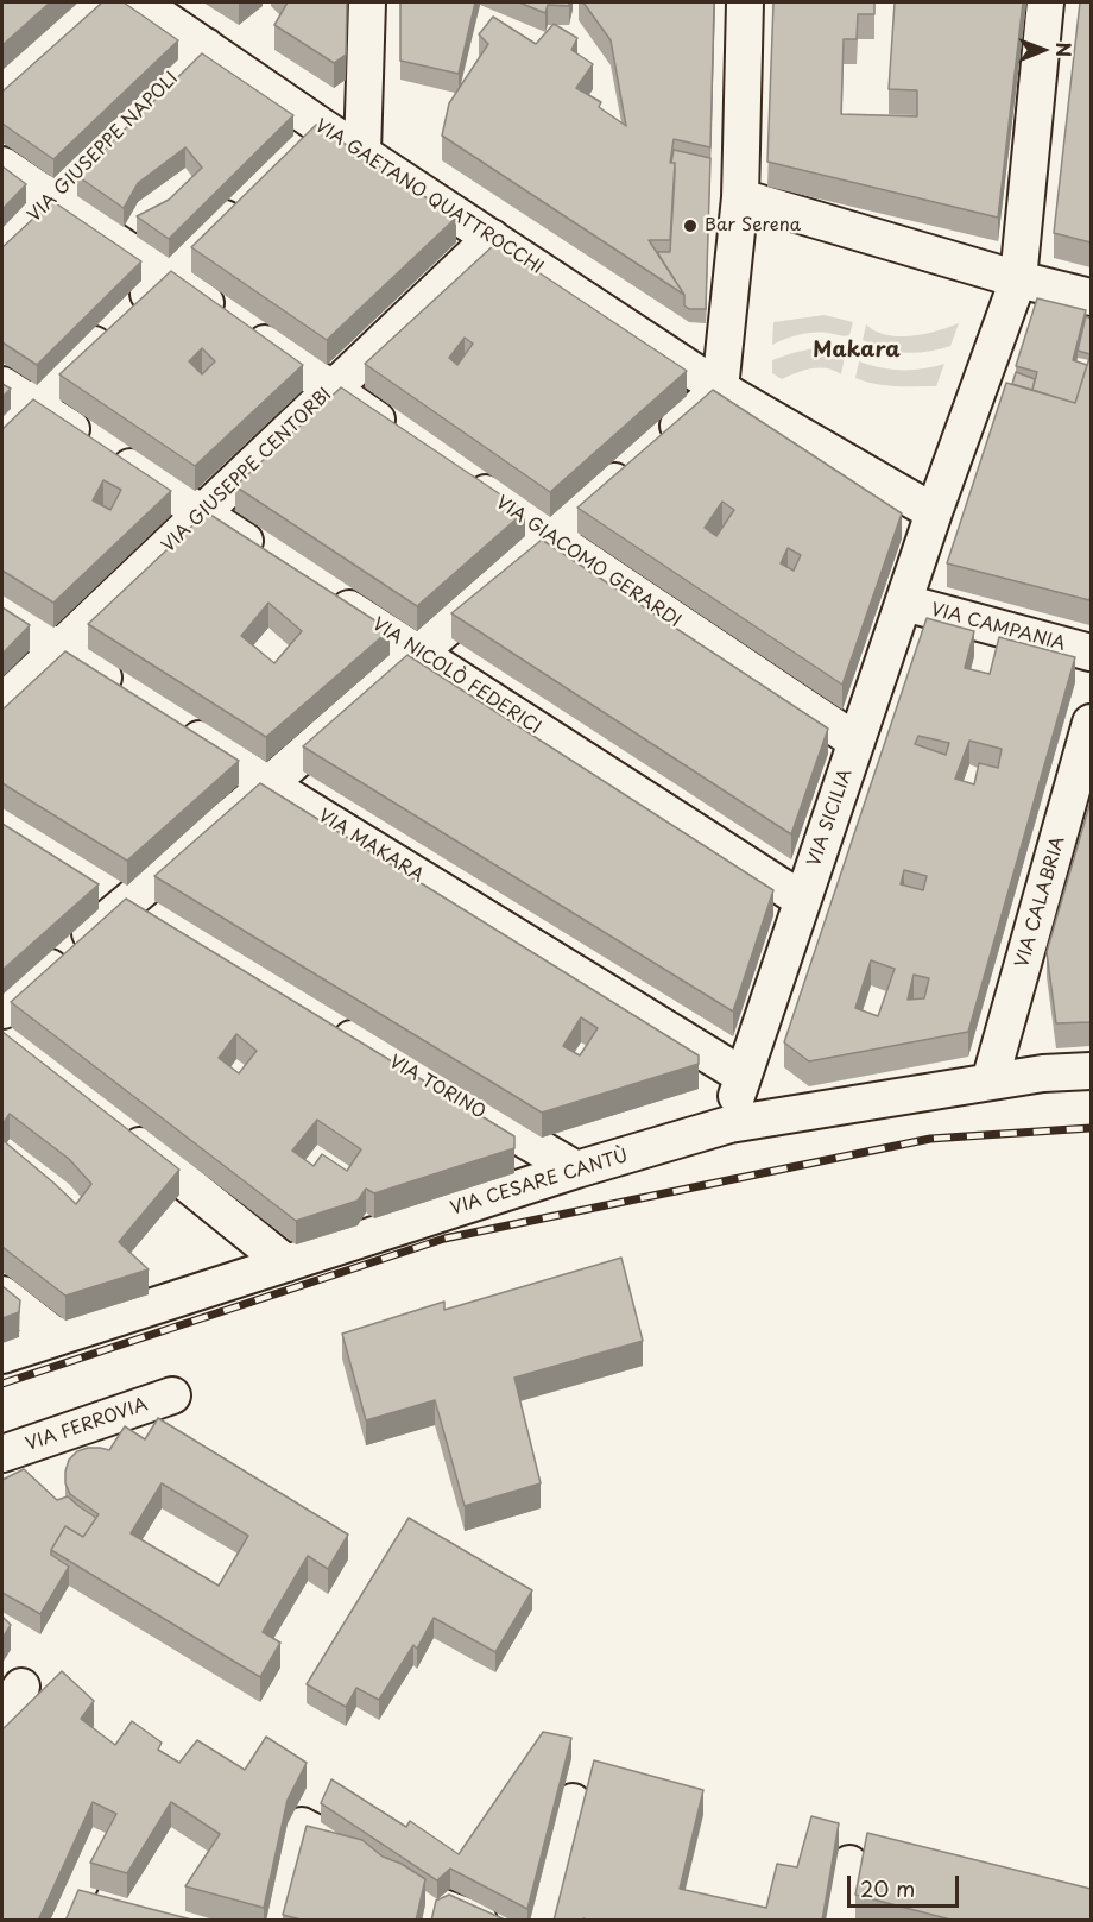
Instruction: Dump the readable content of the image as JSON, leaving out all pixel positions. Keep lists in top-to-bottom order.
{
  "streets": {
    "street": [
      "VIA GIUSEPPE NAPOLI",
      "VIA GAETANO QUATTROCCHI",
      "VIA GIUSEPPE CENTORBI",
      "VIA GIACOMO GERARDI",
      "VIA CAMPANIA",
      "VIA NICOLÒ FEDERICI",
      "VIA SICILIA",
      "VIA MAKARA",
      "VIA CALABRIA",
      "VIA TORINO",
      "VIA CESARE CANTÙ",
      "VIA FERROVIA"
    ]
  },
  "crossings": [
    ["VIA GIUSEPPE NAPOLI", "VIA GAETANO QUATTROCCHI"],
    ["VIA GAETANO QUATTROCCHI", "VIA GIUSEPPE CENTORBI"],
    ["VIA GAETANO QUATTROCCHI", "VIA SICILIA"],
    ["VIA GIACOMO GERARDI", "VIA SICILIA"],
    ["VIA CAMPANIA", "VIA SICILIA"],
    ["VIA NICOLÒ FEDERICI", "VIA SICILIA"],
    ["VIA SICILIA", "VIA MAKARA"],
    ["VIA SICILIA", "VIA CESARE CANTÙ"],
    ["VIA CALABRIA", "VIA CESARE CANTÙ"],
    ["VIA TORINO", "VIA CESARE CANTÙ"]
  ],
  "districts": ["Makara"],
  "places": ["Bar Serena"],
  "scale_bar": "20 m",
  "north": "right"
}
